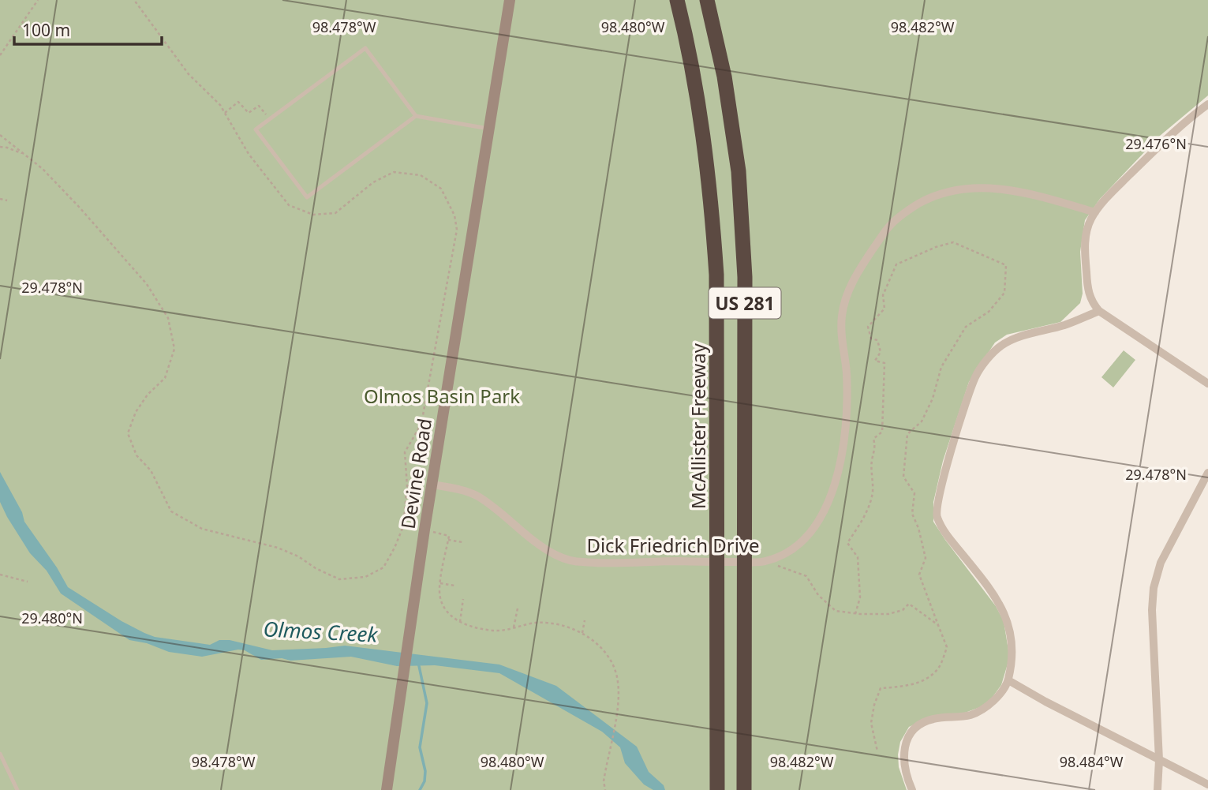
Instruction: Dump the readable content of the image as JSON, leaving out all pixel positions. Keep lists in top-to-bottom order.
{
  "streets": {
    "highway": ["US 281", "McAllister Freeway"],
    "street": ["Devine Road", "Dick Friedrich Drive"]
  },
  "crossings": [
    ["Devine Road", "Dick Friedrich Drive"]
  ],
  "water": ["Olmos Creek"],
  "parks": ["Olmos Basin Park"],
  "scale_bar": "100 m",
  "coordinates": [
    "98.478°W",
    "98.480°W",
    "98.482°W",
    "29.476°N",
    "29.478°N",
    "29.480°N",
    "98.484°W"
  ]
}
